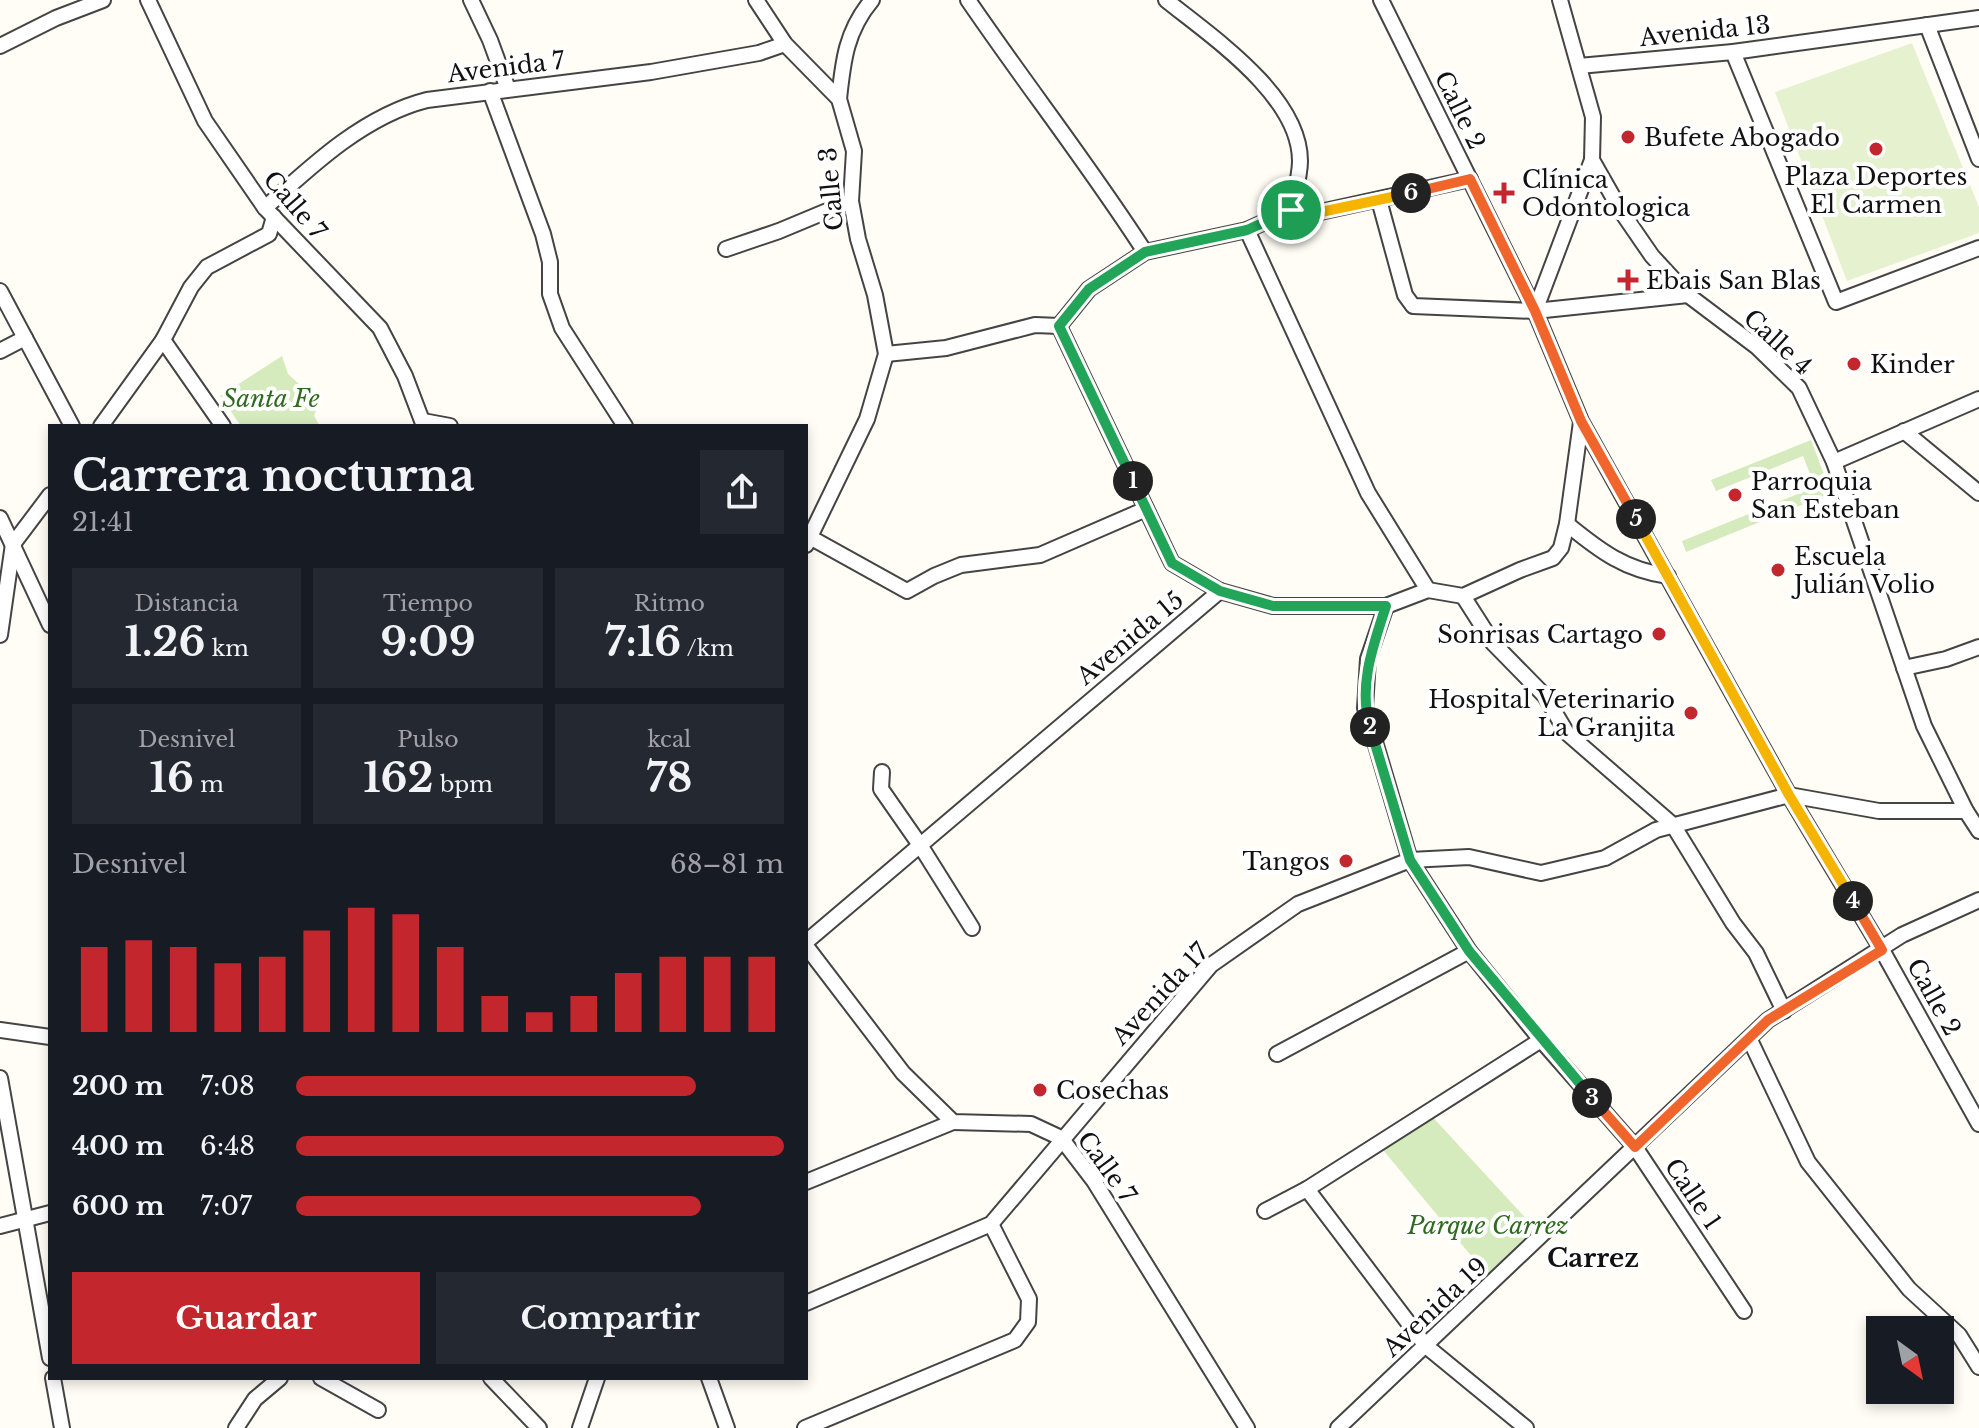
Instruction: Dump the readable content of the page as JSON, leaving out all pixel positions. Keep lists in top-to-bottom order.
{
  "streets": {
    "street": [
      "Avenida 13",
      "Avenida 7",
      "Calle 2",
      "Calle 3",
      "Calle 7",
      "Calle 4",
      "Avenida 15",
      "Avenida 17",
      "Calle 1",
      "Avenida 19"
    ]
  },
  "crossings": [
    ["Avenida 7", "Calle 3"],
    ["Avenida 7", "Calle 7"],
    ["Calle 2", "Avenida 17"],
    ["Calle 2", "Avenida 19"],
    ["Calle 7", "Avenida 17"],
    ["Avenida 15", "Calle 1"],
    ["Avenida 17", "Calle 1"],
    ["Calle 1", "Avenida 19"]
  ],
  "districts": ["Carrez"],
  "parks": ["Santa Fe", "Parque Carrez"],
  "places": {
    "other": [
      "Bufete Abogado",
      "Plaza Deportes El Carmen",
      "Kinder",
      "Parroquia San Esteban",
      "Escuela Julián Volio",
      "Sonrisas Cartago",
      "Hospital Veterinario La Granjita",
      "Tangos",
      "Cosechas"
    ],
    "health": ["Clínica Odontologica", "Ebais San Blas"]
  },
  "north": "bottom right",
  "page": {
    "pins": [
      "6",
      "1",
      "5",
      "2",
      "4",
      "3"
    ],
    "heading": ["Carrera nocturna", "21:41"],
    "stats": [
      ["Distancia", "1.26 km"],
      ["Tiempo", "9:09"],
      ["Ritmo", "7:16 /km"],
      ["Desnivel", "16 m"],
      ["Pulso", "162 bpm"],
      ["kcal", "78"]
    ],
    "chart": ["Desnivel", "68–81 m"],
    "list": [
      {
        "name": "200 m",
        "note": "7:08"
      },
      {
        "name": "400 m",
        "note": "6:48"
      },
      {
        "name": "600 m",
        "note": "7:07"
      }
    ],
    "buttons": ["Guardar", "Compartir"]
  }
}
